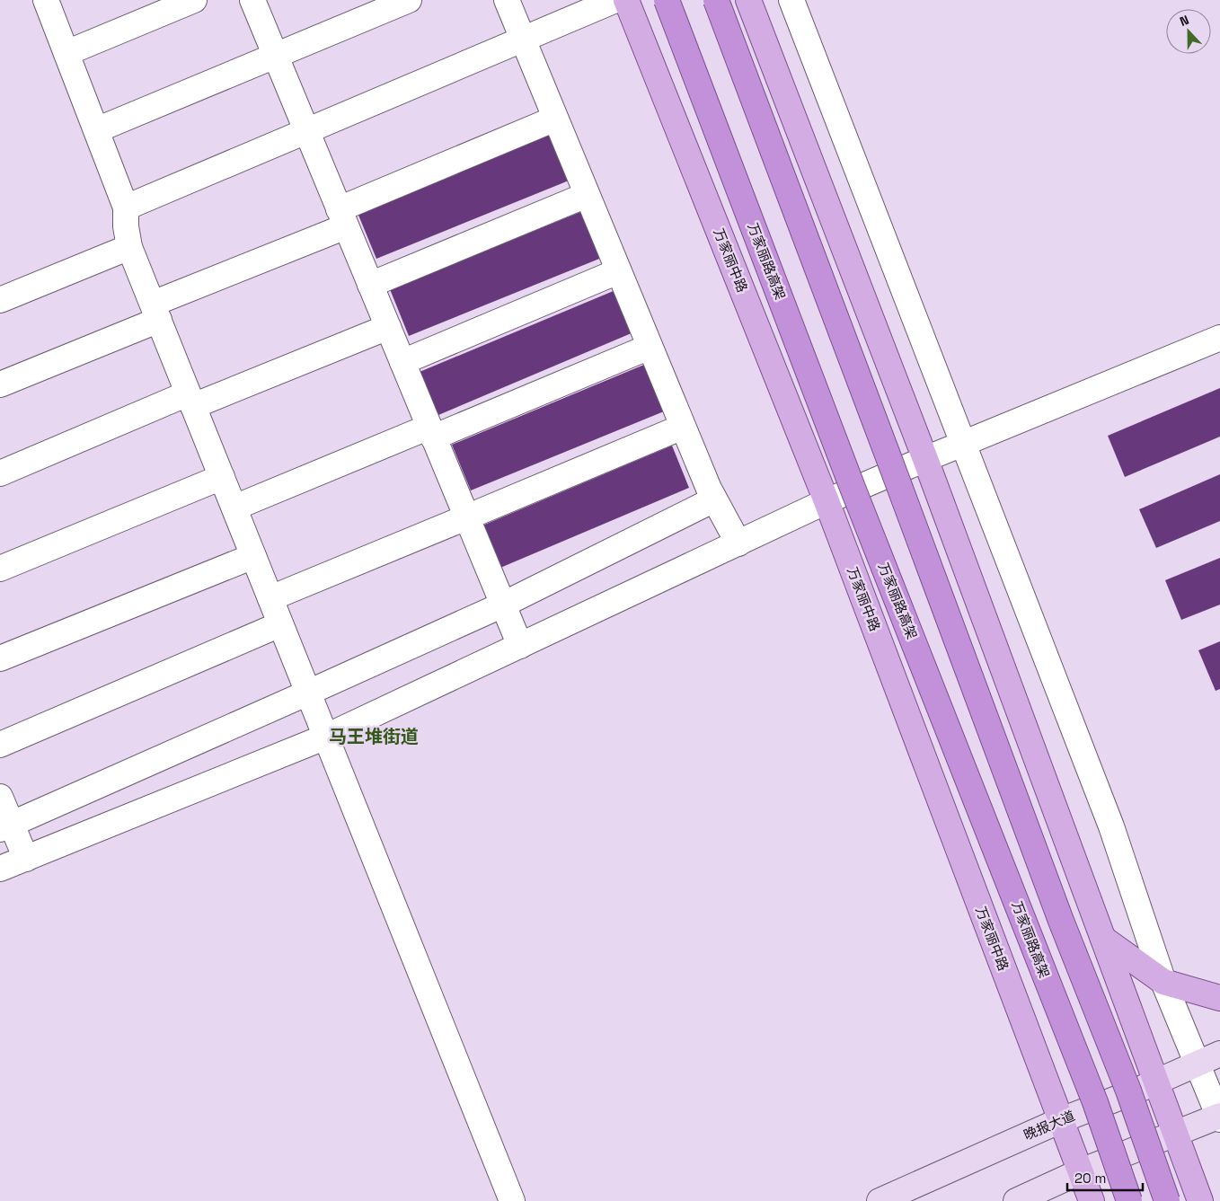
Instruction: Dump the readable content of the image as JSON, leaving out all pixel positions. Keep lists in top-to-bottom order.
{
  "streets": {
    "highway": ["万家丽路高架"],
    "main road": ["万家丽中路", "晚报大道"]
  },
  "crossings": [
    ["万家丽中路", "晚报大道"]
  ],
  "districts": ["马王堆街道"],
  "scale_bar": "20 m",
  "north": "top"
}
